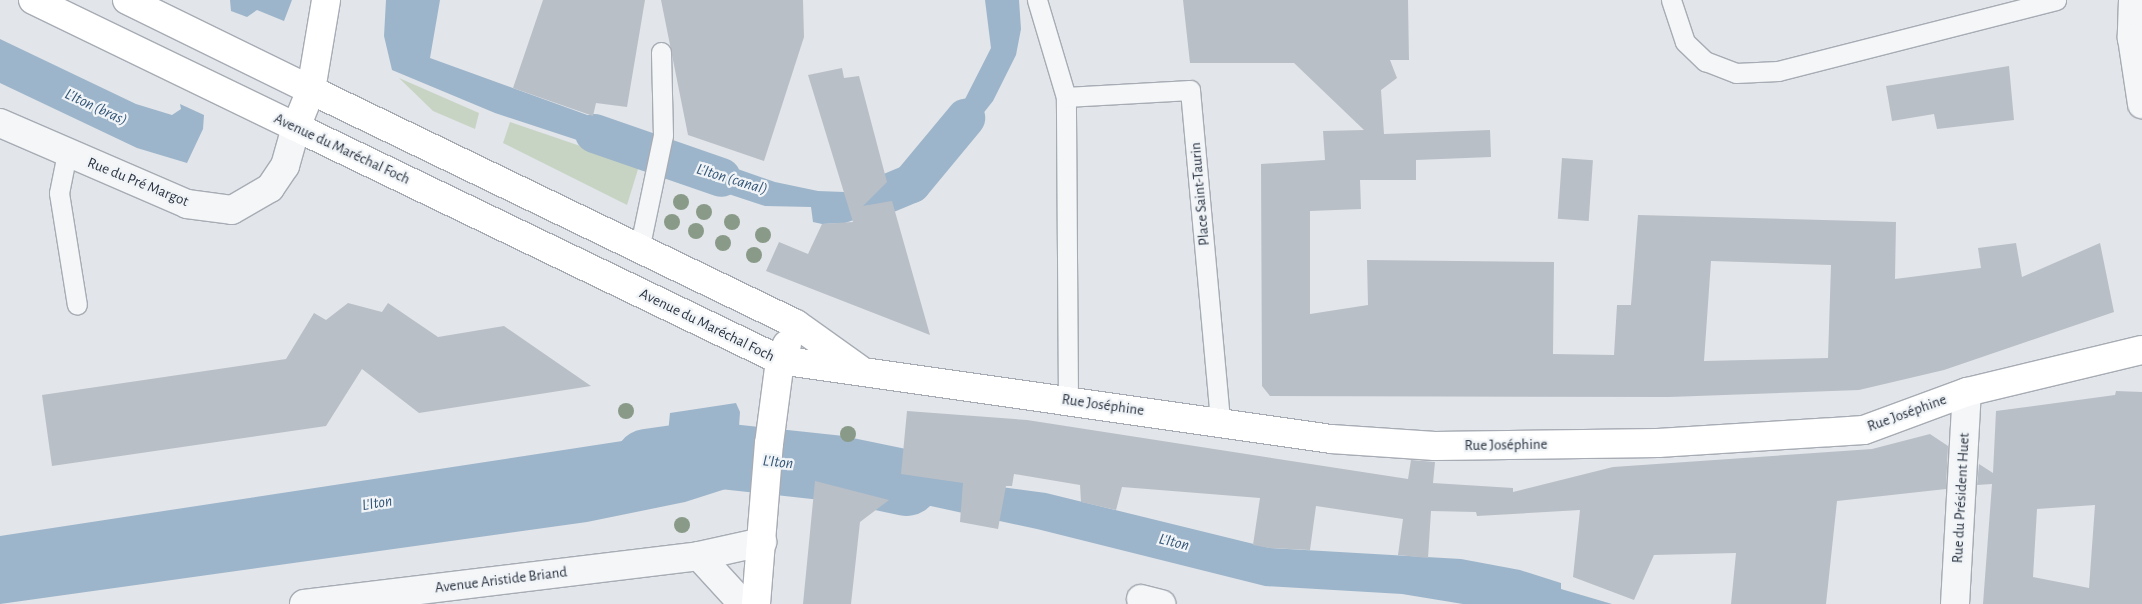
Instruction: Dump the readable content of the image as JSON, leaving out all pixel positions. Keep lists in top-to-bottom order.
{
  "streets": {
    "main road": ["Avenue du Maréchal Foch", "Rue Joséphine"],
    "street": ["Rue du Pré Margot", "Rue du Président Huet", "Avenue Aristide Briand"],
    "lane": ["Place Saint-Taurin"]
  },
  "crossings": [
    ["Avenue du Maréchal Foch", "Rue du Pré Margot"],
    ["Avenue du Maréchal Foch", "Rue Joséphine"],
    ["Place Saint-Taurin", "Rue Joséphine"],
    ["Rue Joséphine", "Rue du Président Huet"]
  ],
  "water": ["L'Iton (bras)", "L'Iton (canal)", "L'Iton"]
}
